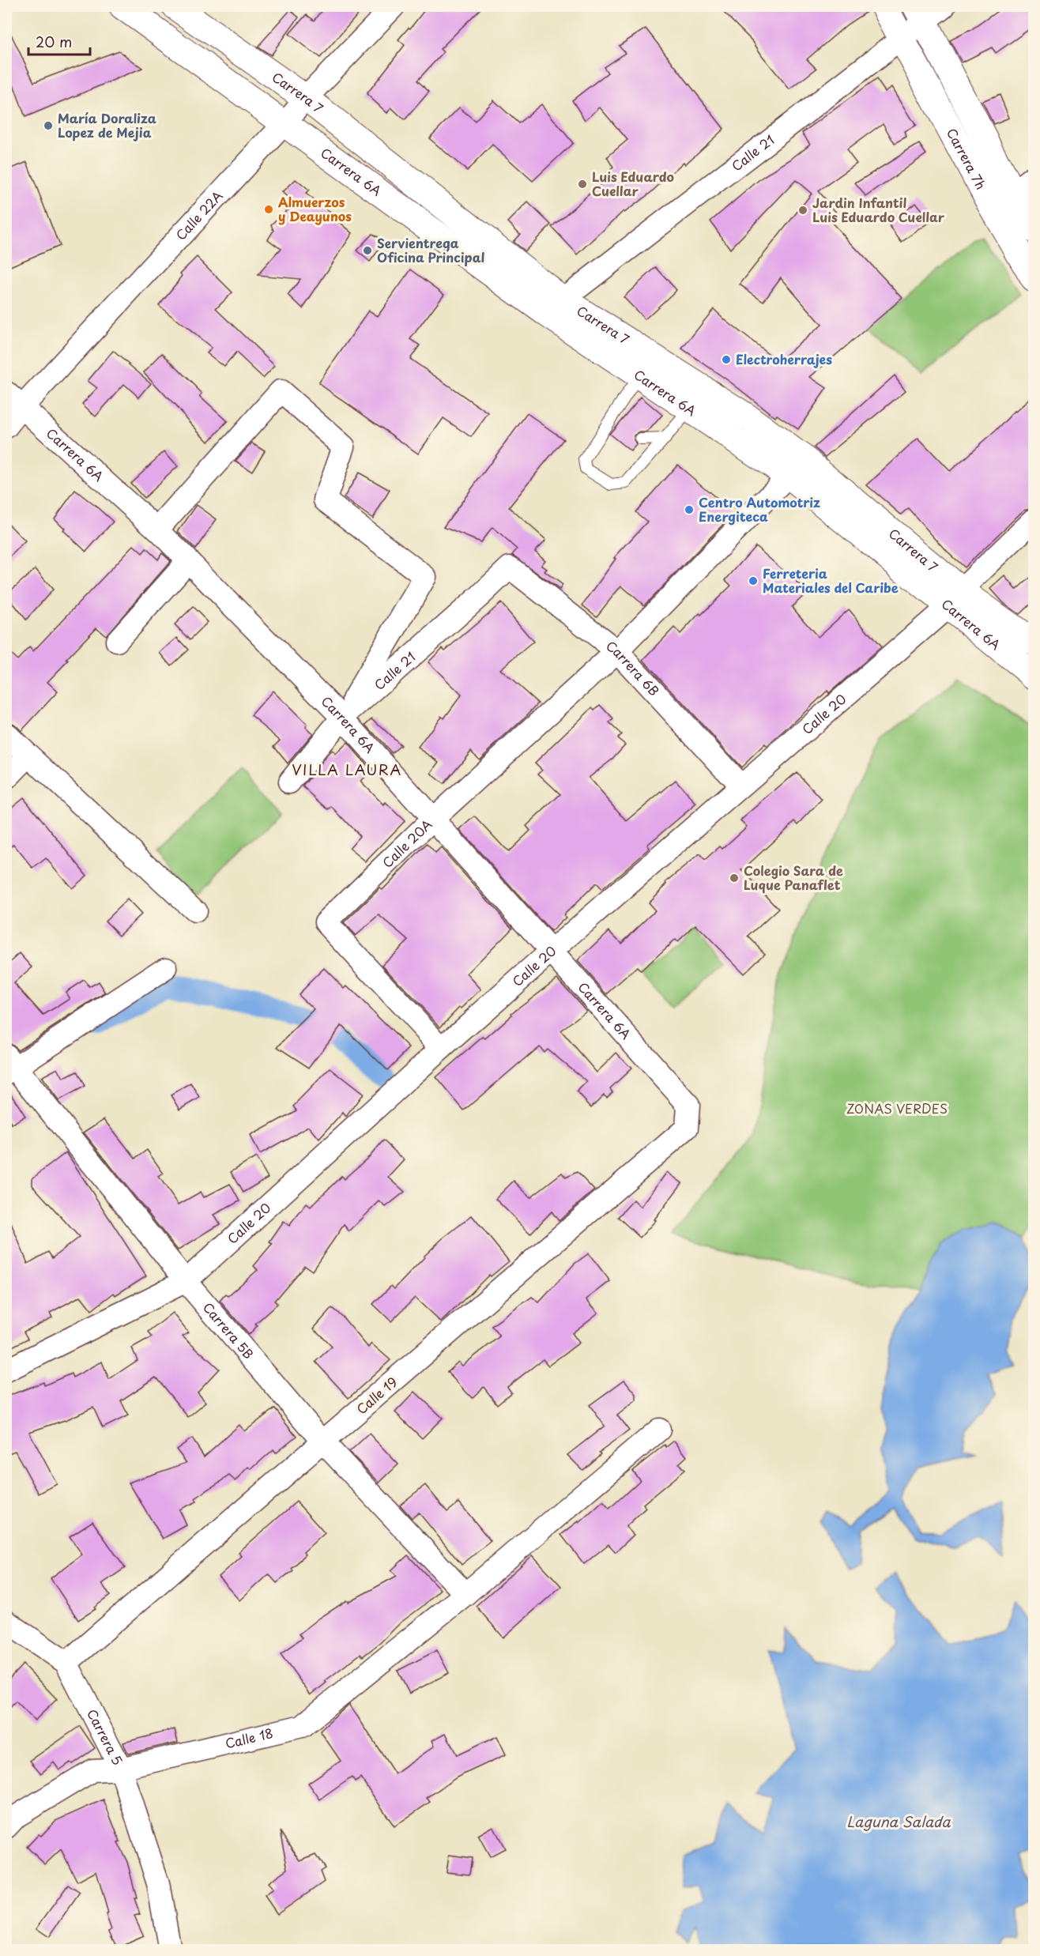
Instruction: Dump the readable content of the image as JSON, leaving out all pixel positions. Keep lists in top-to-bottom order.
{
  "streets": {
    "main road": ["Carrera 7", "Carrera 7h", "Carrera 6A"],
    "street": [
      "Calle 21",
      "Calle 22A",
      "Carrera 6B",
      "Calle 20",
      "Calle 20A",
      "Carrera 5B",
      "Calle 19",
      "Carrera 5",
      "Calle 18"
    ]
  },
  "crossings": [
    ["Carrera 7", "Calle 21"],
    ["Carrera 7", "Carrera 6A"],
    ["Carrera 7", "Calle 22A"],
    ["Carrera 7", "Calle 20"],
    ["Carrera 7", "Calle 20A"],
    ["Calle 21", "Carrera 7h"],
    ["Calle 21", "Carrera 6A"],
    ["Calle 21", "Carrera 6B"],
    ["Carrera 6A", "Calle 22A"],
    ["Carrera 6A", "Calle 20"],
    ["Carrera 6A", "Calle 20A"],
    ["Carrera 6A", "Calle 19"],
    ["Carrera 6B", "Calle 20"],
    ["Carrera 6B", "Calle 20A"],
    ["Calle 20", "Calle 20A"],
    ["Calle 20", "Carrera 5B"],
    ["Carrera 5B", "Calle 19"],
    ["Carrera 5B", "Calle 18"],
    ["Calle 19", "Carrera 5"],
    ["Carrera 5", "Calle 18"]
  ],
  "districts": ["VILLA LAURA"],
  "water": ["Laguna Salada"],
  "parks": ["ZONAS VERDES"],
  "places": [
    "María Doraliza Lopez de Mejia",
    "Luis Eduardo Cuellar",
    "Almuerzos y Deayunos",
    "Jardin Infantil Luis Eduardo Cuellar",
    "Servientrega Oficina Principal",
    "Electroherrajes",
    "Centro Automotriz Energiteca",
    "Ferreteria Materiales del Caribe",
    "Colegio Sara de Luque Panaflet"
  ],
  "scale_bar": "20 m"
}
